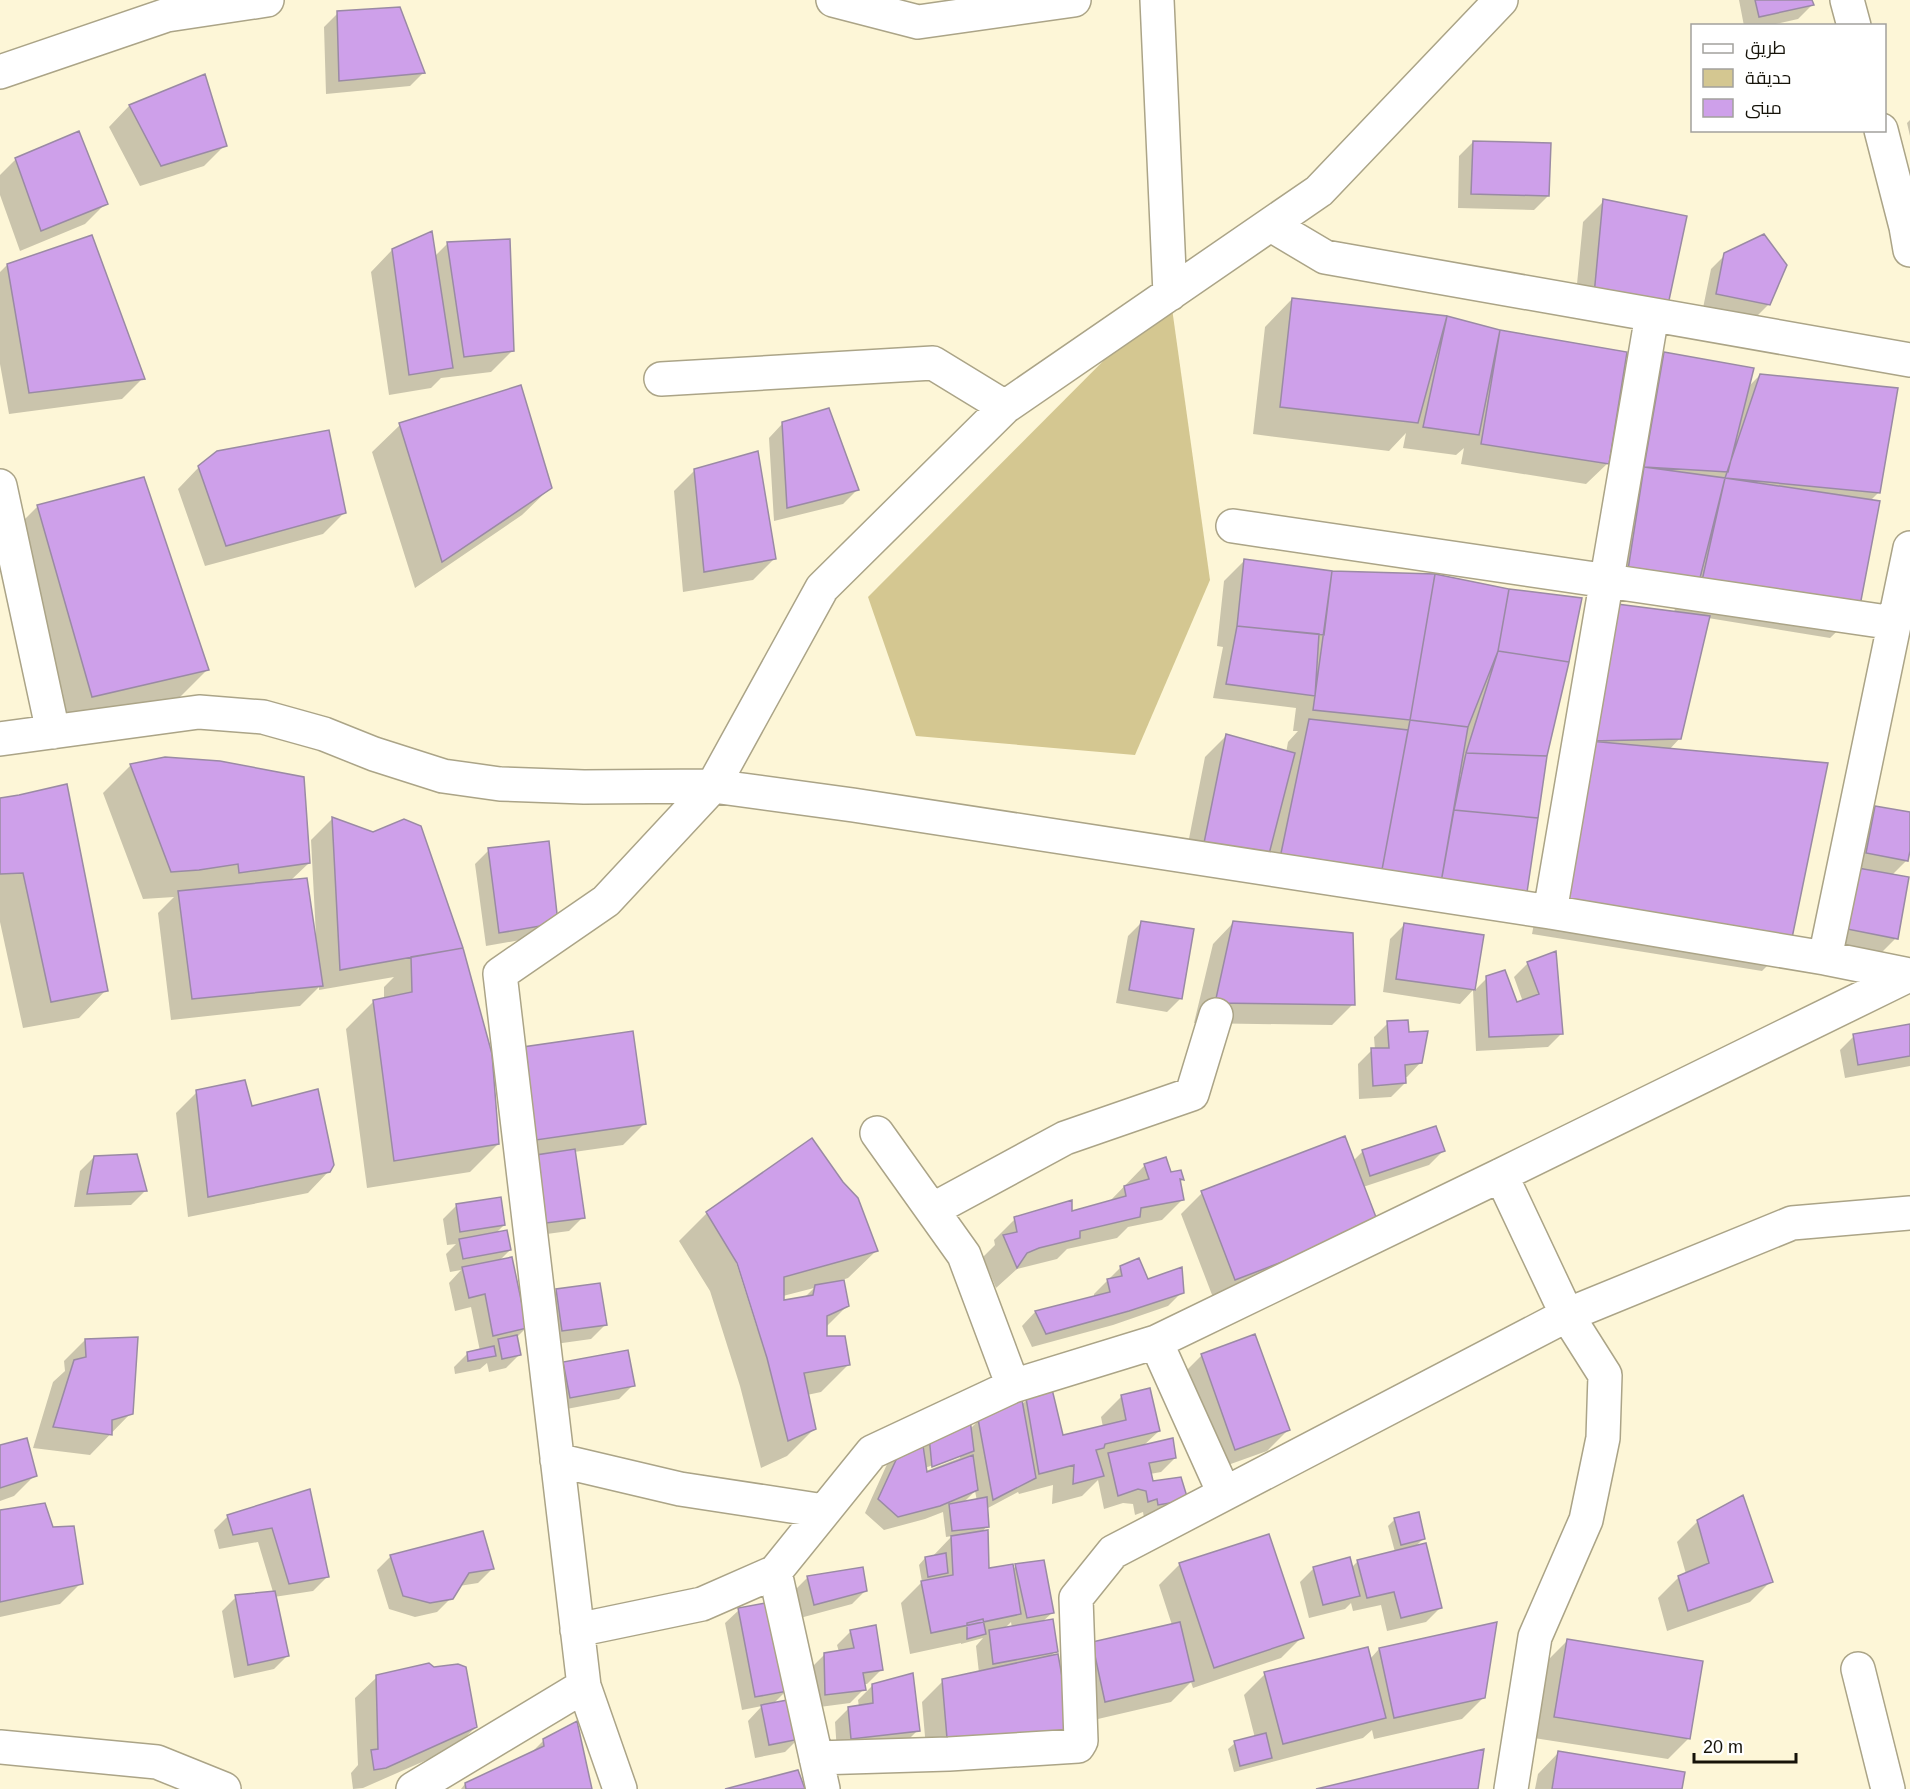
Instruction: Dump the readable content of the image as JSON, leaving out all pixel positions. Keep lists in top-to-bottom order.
{
  "legend": ["طريق", "حديقة", "مبنى"],
  "scale_bar": "20 m"
}
